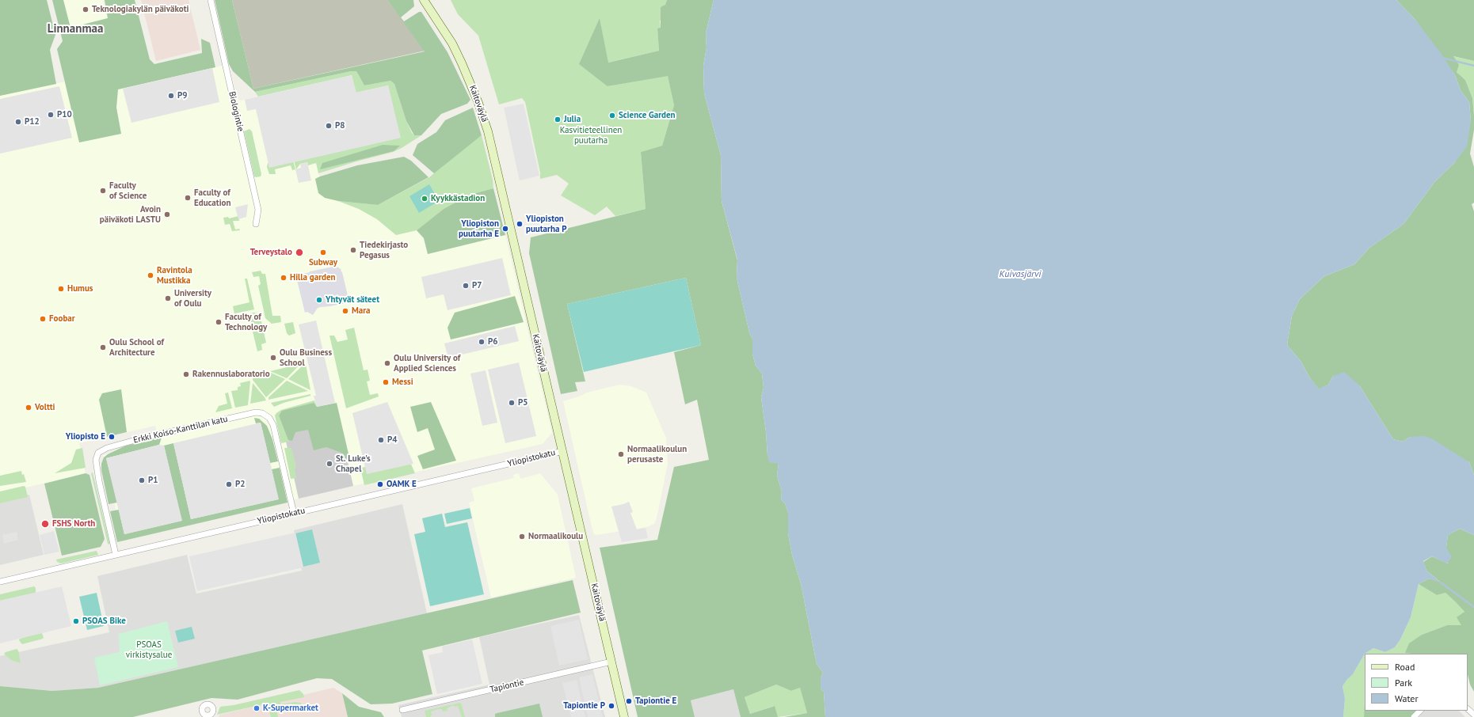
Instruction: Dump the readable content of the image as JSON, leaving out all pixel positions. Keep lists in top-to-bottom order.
{
  "streets": {
    "street": [
      "Kaitoväylä",
      "Biologintie",
      "Erkki Koiso-Kanttilan katu",
      "Yliopistokatu",
      "Tapiontie"
    ]
  },
  "crossings": [
    ["Kaitoväylä", "Yliopistokatu"],
    ["Kaitoväylä", "Tapiontie"],
    ["Erkki Koiso-Kanttilan katu", "Yliopistokatu"]
  ],
  "districts": ["Linnanmaa"],
  "water": ["Kuivasjärvi"],
  "parks": ["Kasvitieteellinen puutarha", "PSOAS virkistysalue"],
  "places": [
    "Teknologiakylän päiväkoti",
    "P9",
    "P10",
    "Science Garden",
    "Julia",
    "P12",
    "P8",
    "Faculty of Science",
    "Faculty of Education",
    "Kyykkästadion",
    "Avoin päiväkoti LASTU",
    "Yliopiston puutarha P",
    "Yliopiston puutarha E",
    "Tiedekirjasto Pegasus",
    "Terveystalo",
    "Subway",
    "Ravintola Mustikka",
    "Hilla garden",
    "P7",
    "Humus",
    "University of Oulu",
    "Yhtyvät säteet",
    "Mara",
    "Foobar",
    "Faculty of Technology",
    "P6",
    "Oulu School of Architecture",
    "Oulu Business School",
    "Oulu University of Applied Sciences",
    "Rakennuslaboratorio",
    "Messi",
    "P5",
    "Voltti",
    "Yliopisto E",
    "P4",
    "Normaalikoulun perusaste",
    "St. Luke's Chapel",
    "P1",
    "P2",
    "OAMK E",
    "FSHS North",
    "Normaalikoulu",
    "PSOAS Bike",
    "Tapiontie E",
    "Tapiontie P",
    "K-Supermarket"
  ],
  "legend": ["Road", "Park", "Water"]
}
